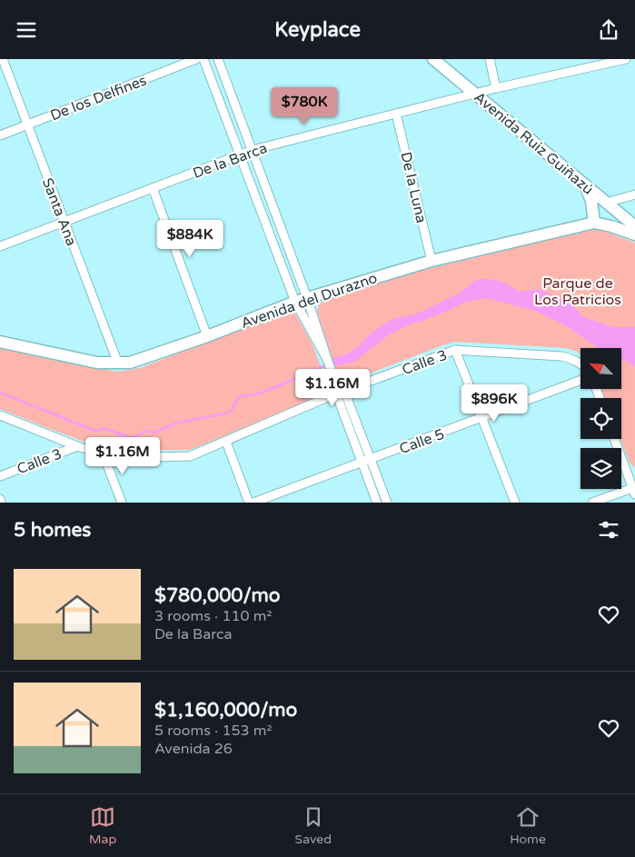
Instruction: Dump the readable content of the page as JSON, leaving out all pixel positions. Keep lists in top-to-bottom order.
{
  "streets": {
    "main road": ["Avenida Ruiz Guiñazú", "Avenida del Durazno"],
    "street": [
      "De los Delfines",
      "De la Barca",
      "De la Luna",
      "Santa Ana",
      "Calle 3",
      "Calle 5"
    ]
  },
  "crossings": [
    ["De los Delfines", "Santa Ana"],
    ["Avenida Ruiz Guiñazú", "De la Barca"],
    ["De la Barca", "De la Luna"],
    ["De la Barca", "Santa Ana"],
    ["De la Luna", "Avenida del Durazno"],
    ["Santa Ana", "Avenida del Durazno"]
  ],
  "parks": ["Parque de Los Patricios"],
  "north": "top left",
  "page": {
    "header": "Keyplace",
    "price": [
      "$780K",
      "$884K",
      "$1.16M",
      "$896K",
      "$1.16M"
    ],
    "heading": "5 homes",
    "list": [
      {
        "name": "$780,000/mo",
        "note": "3 rooms · 110 m² · De la Barca"
      },
      {
        "name": "$1,160,000/mo",
        "note": "5 rooms · 153 m² · Avenida 26"
      }
    ],
    "tabs": ["Map", "Saved", "Home"]
  }
}
